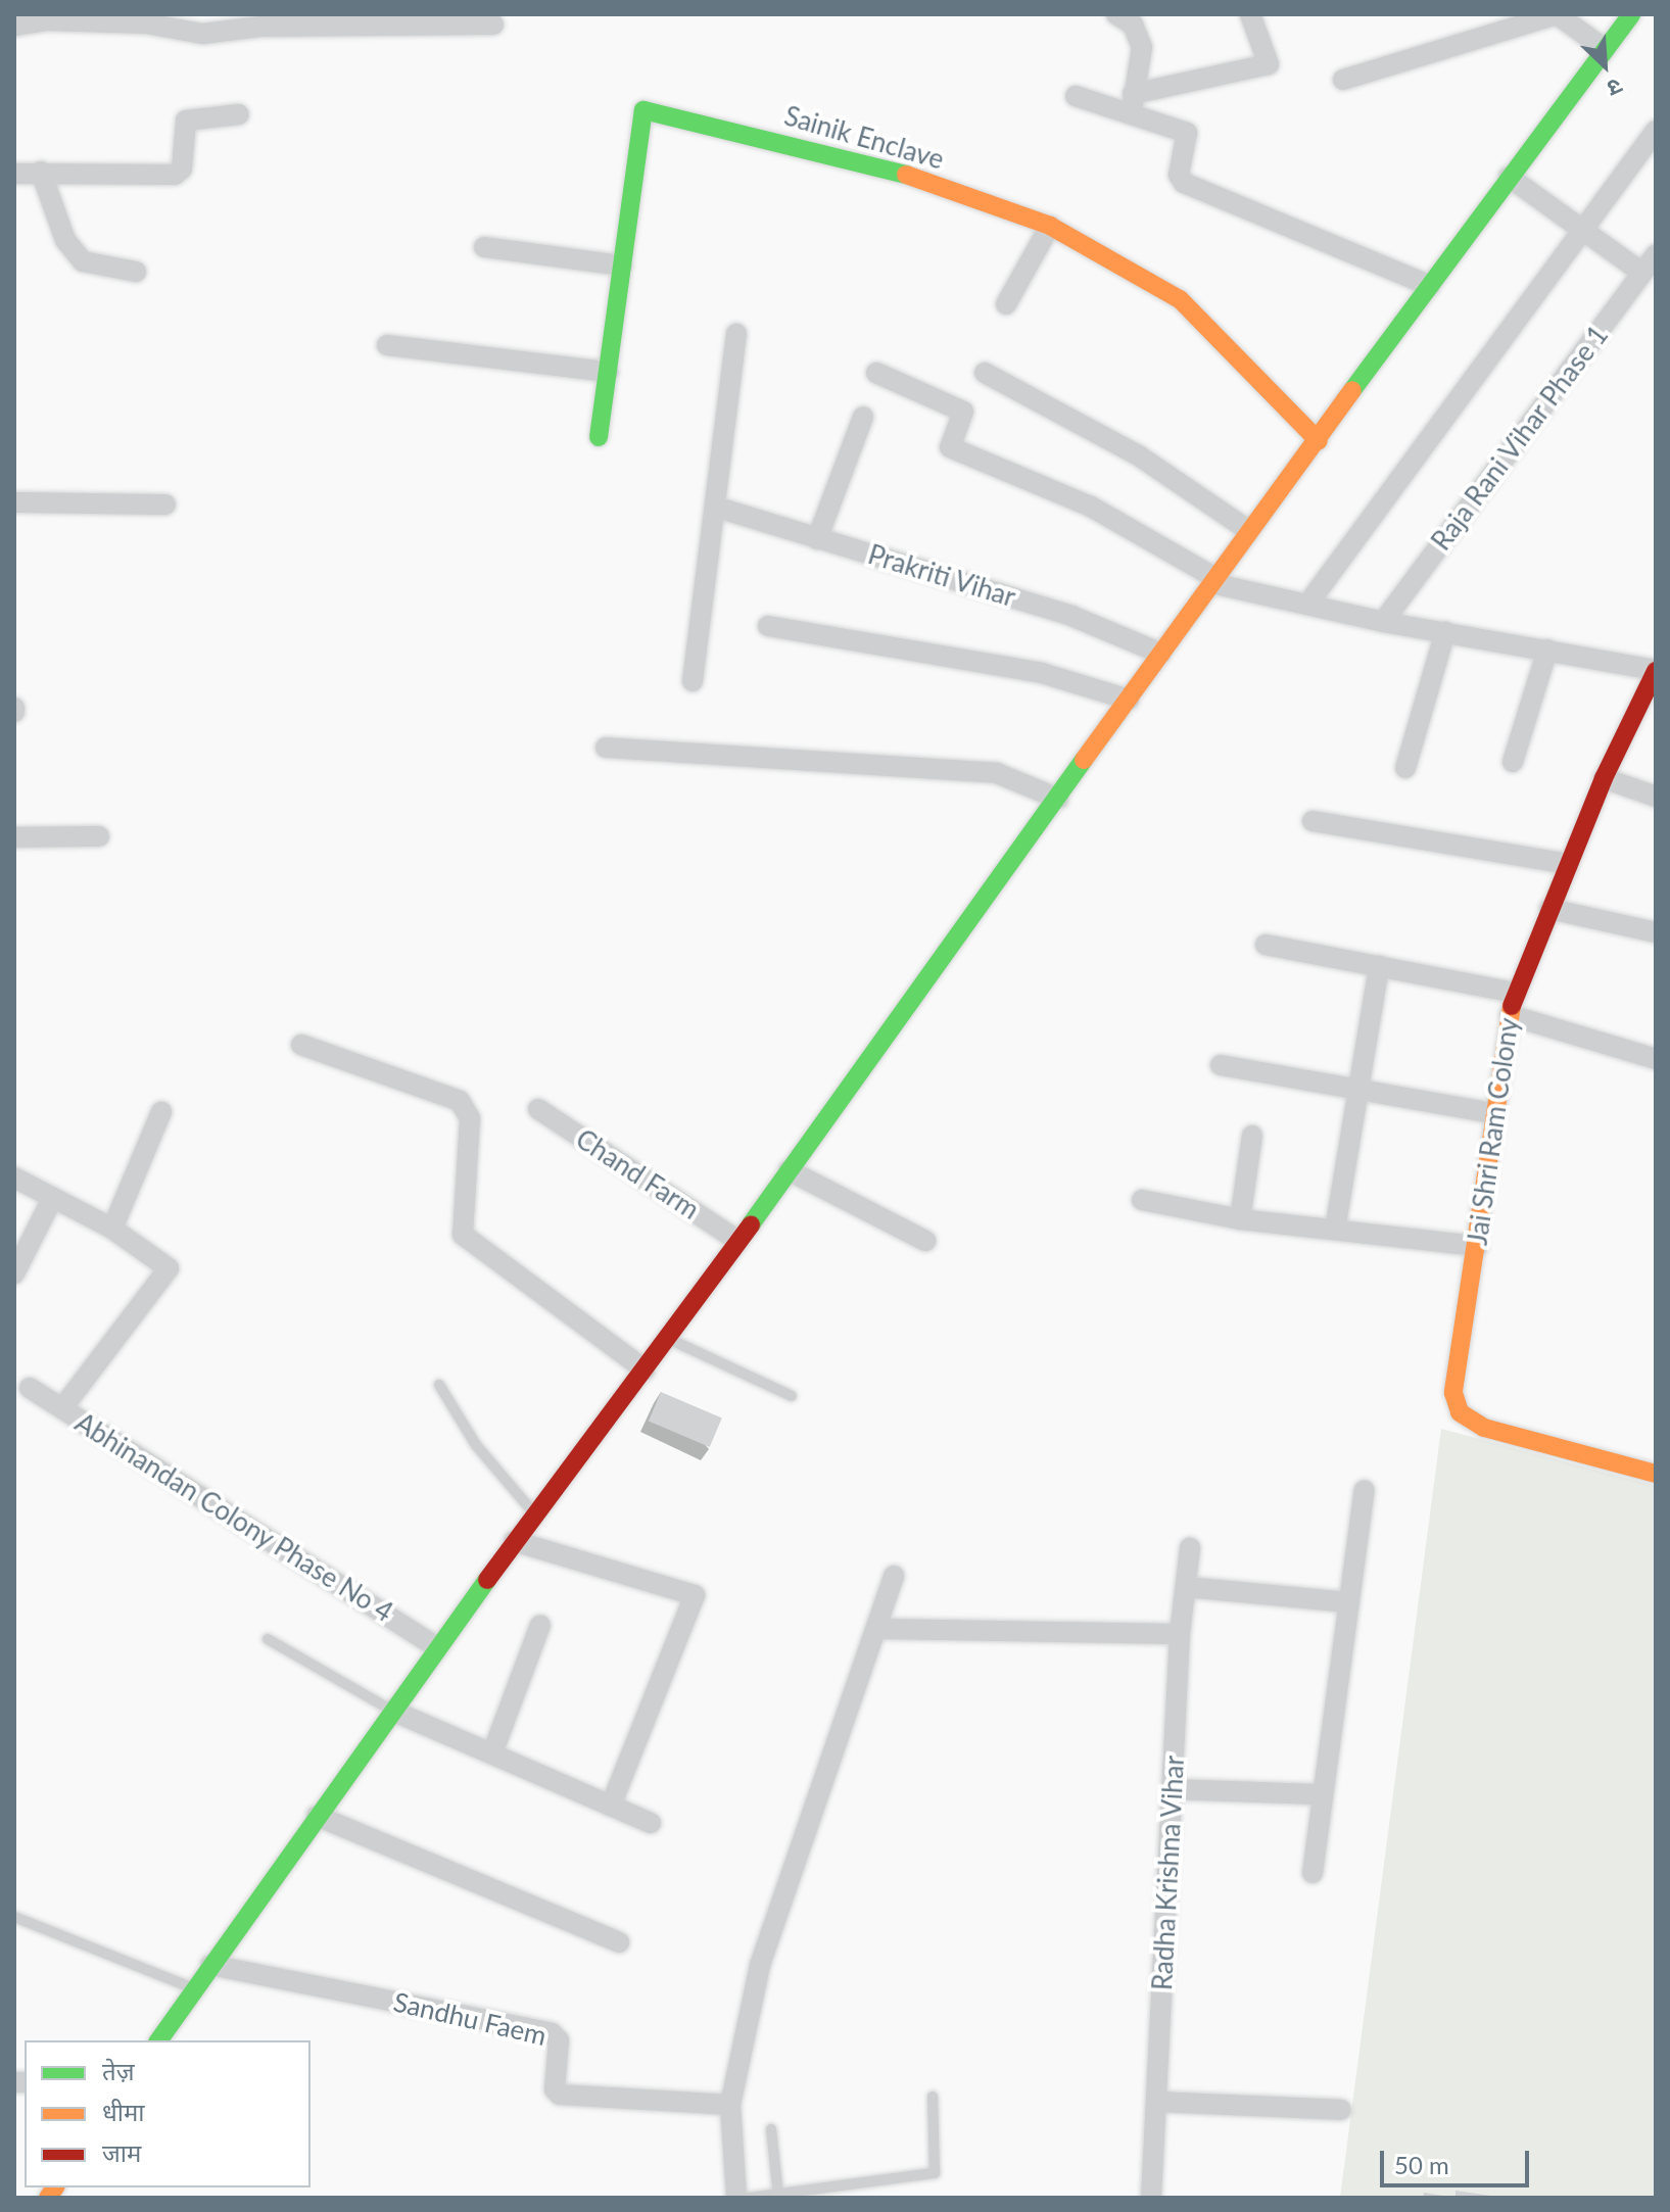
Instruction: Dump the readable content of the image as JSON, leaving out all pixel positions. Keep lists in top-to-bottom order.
{
  "streets": {
    "street": [
      "Sainik Enclave",
      "Raja Rani Vihar Phase 1",
      "Prakriti Vihar",
      "Jai Shri Ram Colony",
      "Chand Farm",
      "Abhinandan Colony Phase No 4",
      "Radha Krishna Vihar",
      "Sandhu Faem"
    ]
  },
  "crossings": [
    ["Raja Rani Vihar Phase 1", "Jai Shri Ram Colony"]
  ],
  "legend": ["तेज़", "धीमा", "जाम"],
  "scale_bar": "50 m",
  "north": "bottom right"
}
